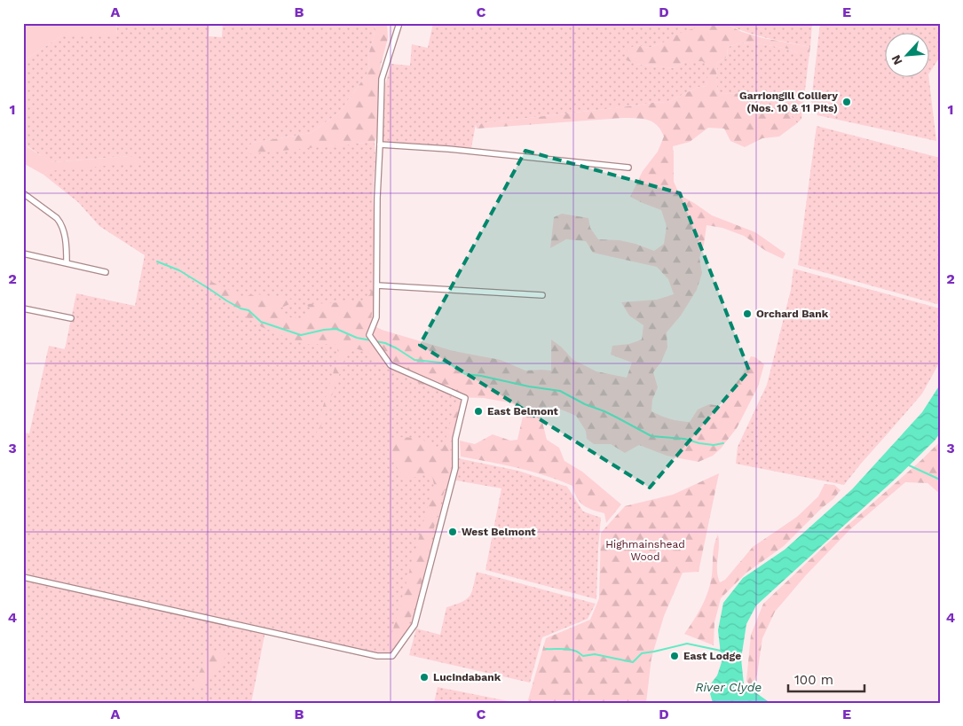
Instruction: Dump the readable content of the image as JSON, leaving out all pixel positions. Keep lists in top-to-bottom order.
{
  "water": ["River Clyde"],
  "parks": ["Highmainshead Wood"],
  "places": [
    "Garriongill Colliery (Nos. 10 & 11 Pits)",
    "Orchard Bank",
    "East Belmont",
    "West Belmont",
    "East Lodge",
    "Lucindabank"
  ],
  "scale_bar": "100 m",
  "north": "bottom left",
  "grid": {
    "columns": [
      "A",
      "B",
      "C",
      "D",
      "E"
    ],
    "rows": [
      "1",
      "2",
      "3",
      "4"
    ]
  }
}
